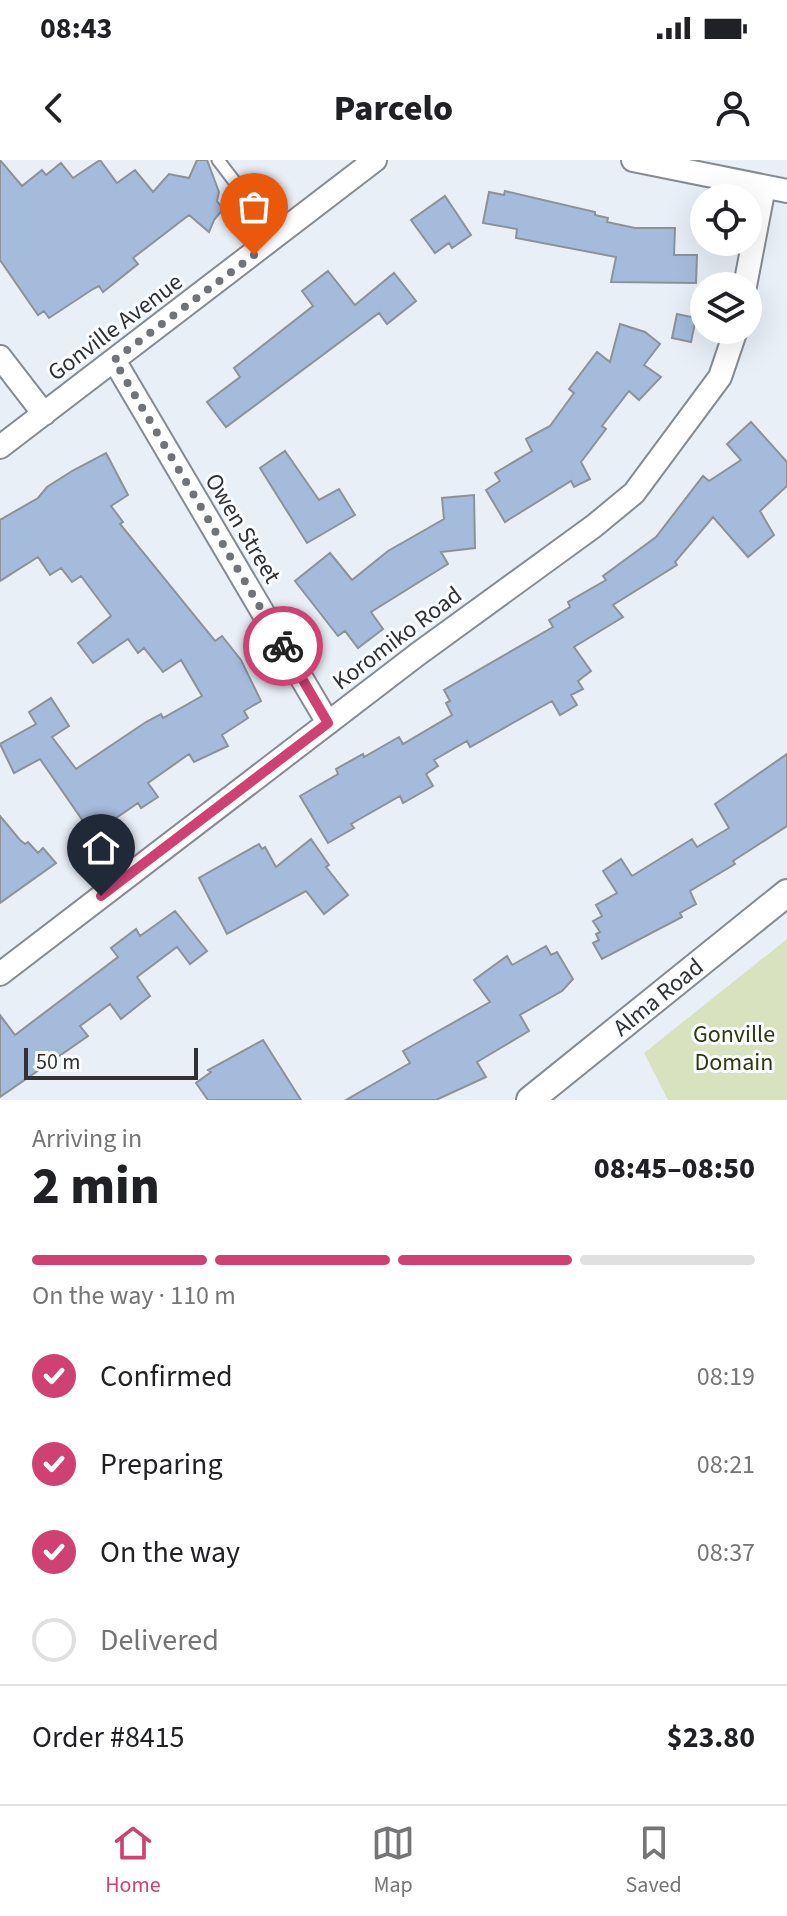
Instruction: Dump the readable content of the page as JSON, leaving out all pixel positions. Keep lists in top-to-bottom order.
{
  "streets": {
    "street": [
      "Gonville Avenue",
      "Owen Street",
      "Koromiko Road",
      "Alma Road"
    ]
  },
  "crossings": [
    ["Gonville Avenue", "Owen Street"],
    ["Owen Street", "Koromiko Road"]
  ],
  "parks": ["Gonville Domain"],
  "scale_bar": "50 m",
  "page": {
    "status": "08:43",
    "header": "Parcelo",
    "scale": "50 m",
    "heading": ["2 min", "Arriving in", "08:45–08:50"],
    "panel": ["Order #8415", "$23.80"],
    "bar": "On the way · 110 m",
    "list": [
      ["Confirmed", "08:19"],
      ["Preparing", "08:21"],
      ["On the way", "08:37"],
      "Delivered"
    ],
    "tabs": ["Home", "Map", "Saved"]
  }
}
